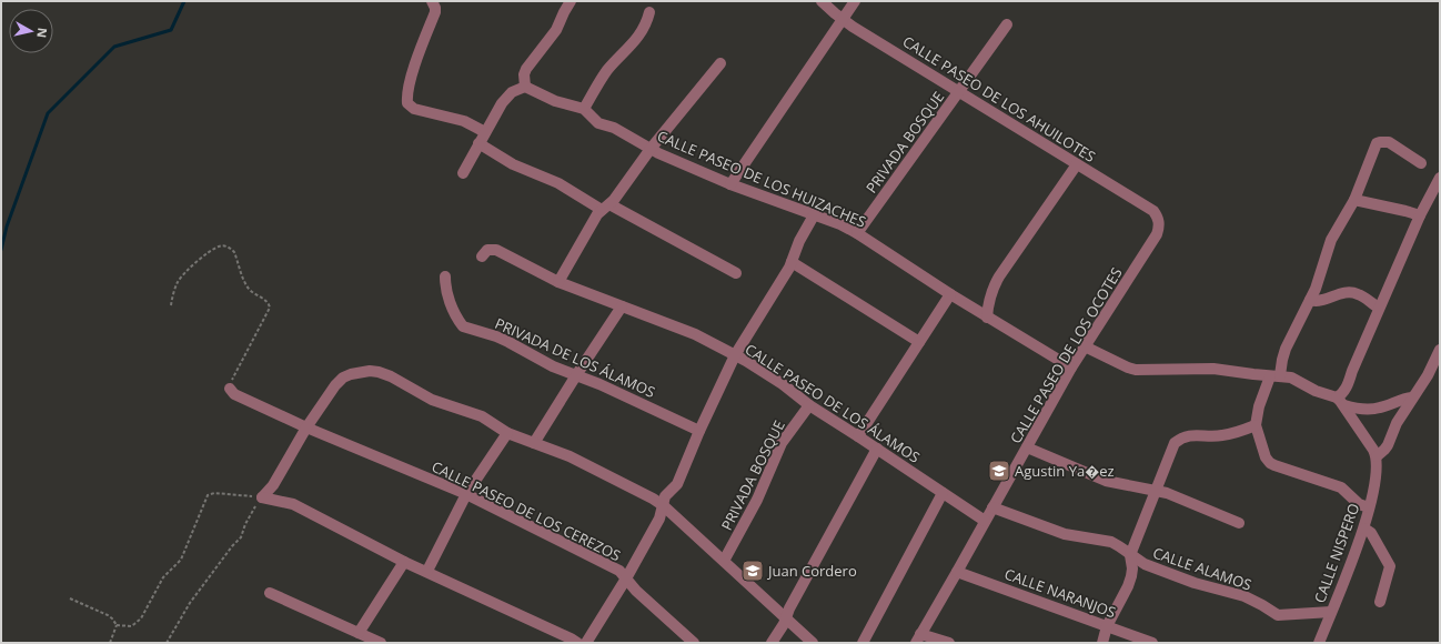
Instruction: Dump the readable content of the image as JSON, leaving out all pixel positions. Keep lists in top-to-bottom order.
{
  "streets": {
    "street": [
      "CALLE PASEO DE LOS AHUILOTES",
      "PRIVADA BOSQUE",
      "CALLE PASEO DE LOS HUIZACHES",
      "CALLE PASEO DE LOS OCOTES",
      "PRIVADA DE LOS ÁLAMOS",
      "CALLE PASEO DE LOS ÁLAMOS",
      "CALLE PASEO DE LOS CEREZOS",
      "CALLE NISPERO",
      "CALLE ALAMOS",
      "CALLE NARANJOS"
    ]
  },
  "crossings": [
    ["CALLE PASEO DE LOS AHUILOTES", "PRIVADA BOSQUE"],
    ["CALLE PASEO DE LOS AHUILOTES", "CALLE PASEO DE LOS OCOTES"],
    ["PRIVADA BOSQUE", "CALLE PASEO DE LOS HUIZACHES"],
    ["PRIVADA BOSQUE", "CALLE PASEO DE LOS ÁLAMOS"],
    ["CALLE PASEO DE LOS HUIZACHES", "CALLE PASEO DE LOS OCOTES"],
    ["CALLE PASEO DE LOS OCOTES", "CALLE PASEO DE LOS ÁLAMOS"],
    ["CALLE PASEO DE LOS OCOTES", "CALLE ALAMOS"],
    ["CALLE PASEO DE LOS OCOTES", "CALLE NARANJOS"],
    ["CALLE NISPERO", "CALLE ALAMOS"]
  ],
  "places": {
    "school or university": ["Agustin Ya�ez", "Juan Cordero"]
  },
  "north": "right"
}
